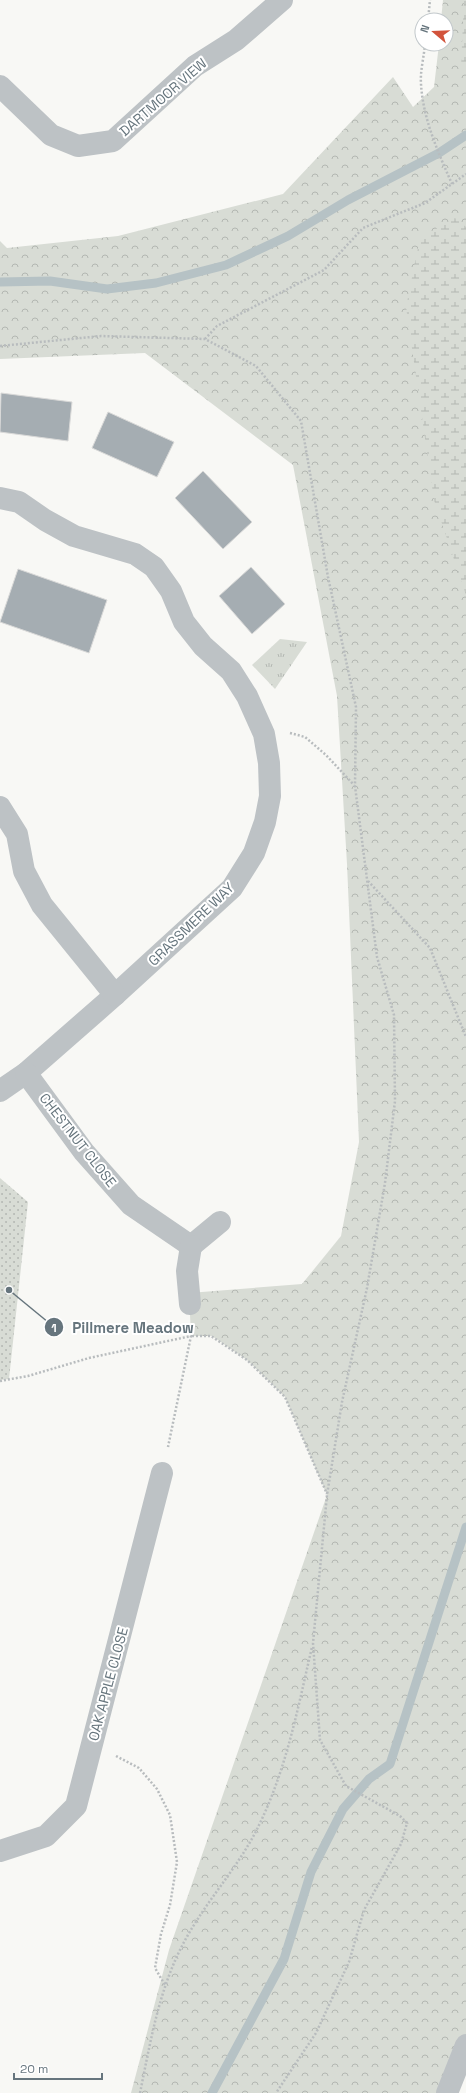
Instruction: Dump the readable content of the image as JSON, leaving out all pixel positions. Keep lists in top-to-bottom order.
{
  "streets": {
    "street": [
      "DARTMOOR VIEW",
      "GRASSMERE WAY",
      "CHESTNUT CLOSE",
      "OAK APPLE CLOSE"
    ]
  },
  "crossings": [
    ["GRASSMERE WAY", "CHESTNUT CLOSE"]
  ],
  "places": ["Pillmere Meadow"],
  "scale_bar": "20 m",
  "north": "left"
}
